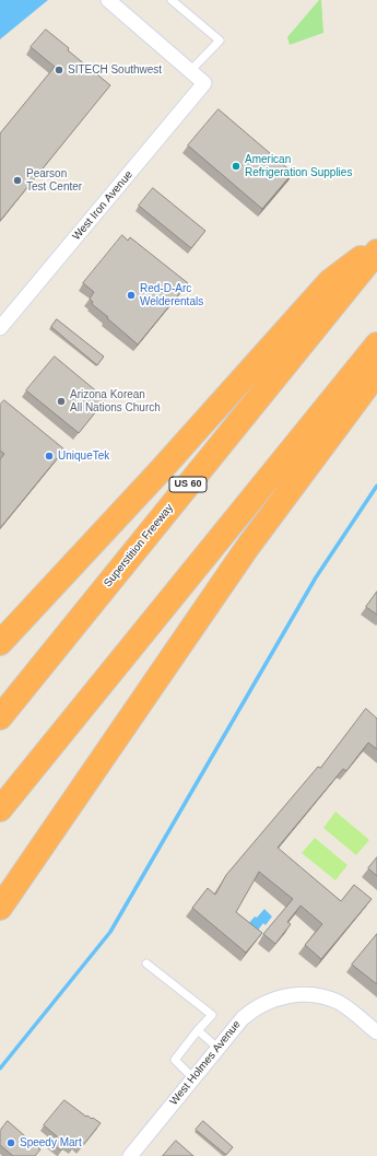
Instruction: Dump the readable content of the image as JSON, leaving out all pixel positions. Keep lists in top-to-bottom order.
{
  "streets": {
    "highway": ["US 60", "Superstition Freeway"],
    "street": ["West Iron Avenue", "West Holmes Avenue"]
  },
  "places": [
    "SITECH Southwest",
    "American Refrigeration Supplies",
    "Pearson Test Center",
    "Red-D-Arc Welderentals",
    "Arizona Korean All Nations Church",
    "UniqueTek",
    "Speedy Mart"
  ]
}
